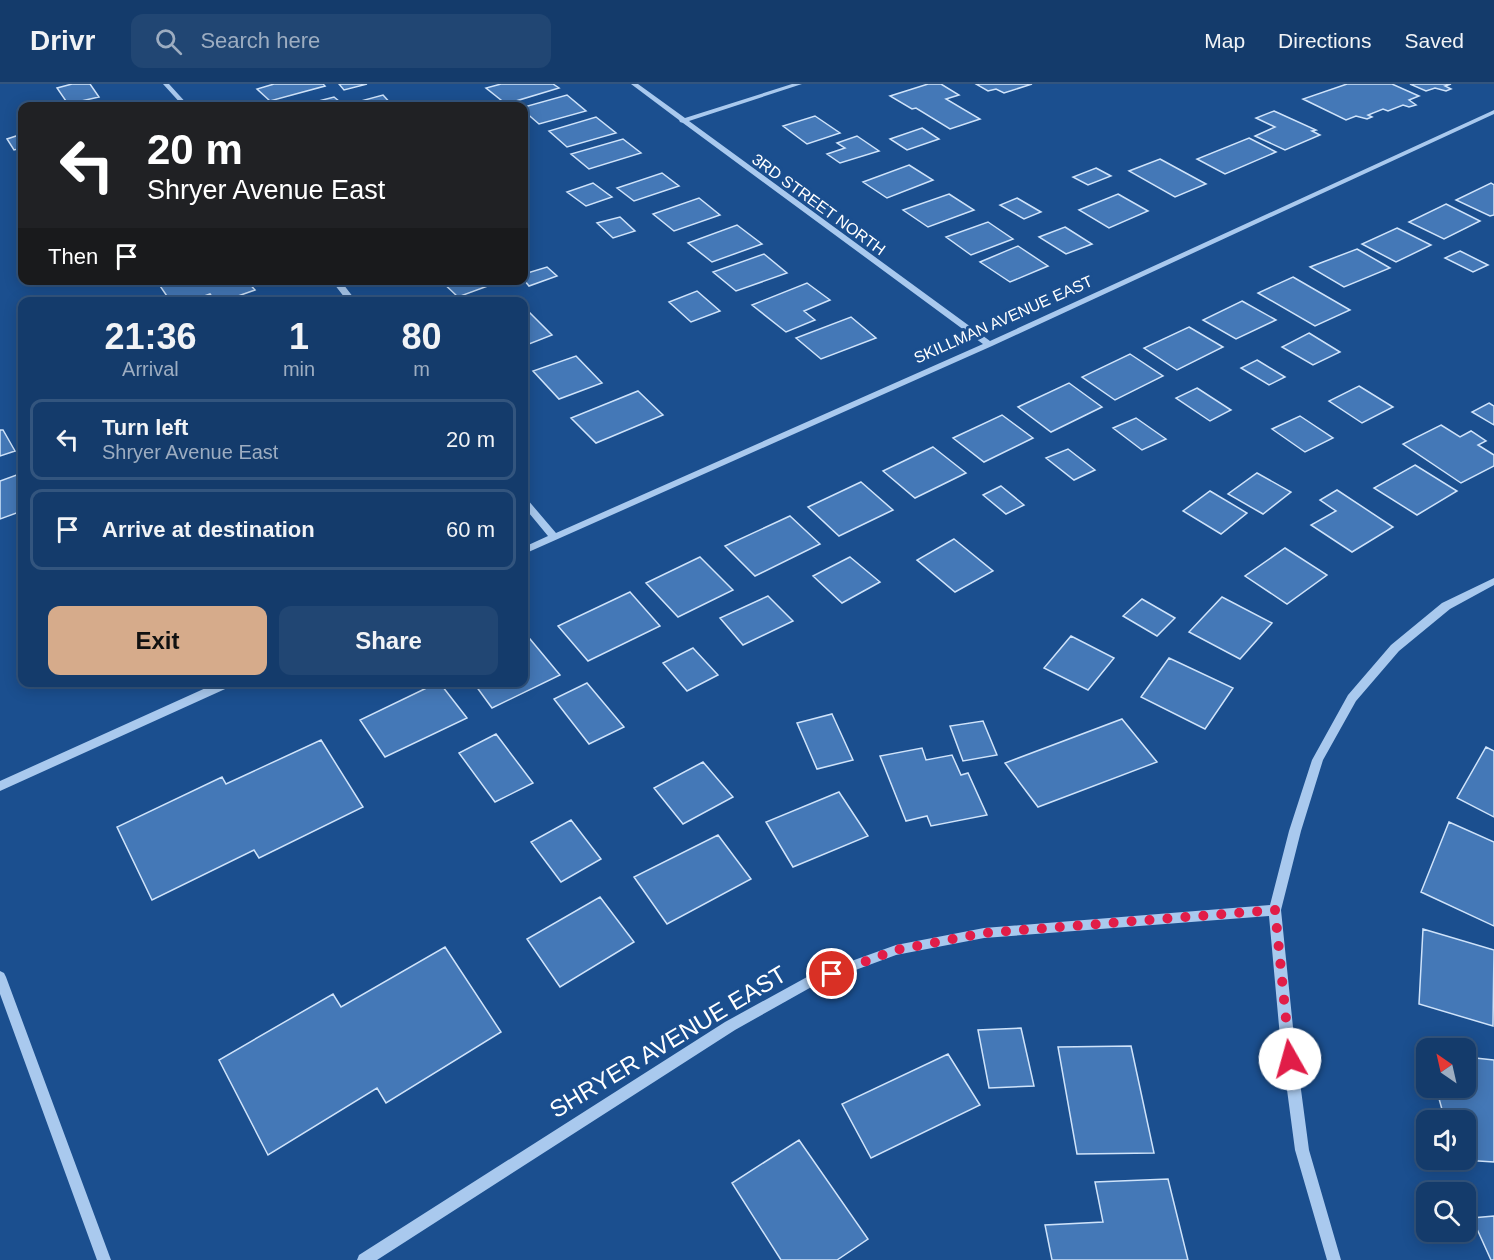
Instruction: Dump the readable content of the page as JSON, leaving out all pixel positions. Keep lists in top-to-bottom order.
{
  "streets": {
    "street": ["3RD STREET NORTH", "SKILLMAN AVENUE EAST", "SHRYER AVENUE EAST"]
  },
  "crossings": [
    ["3RD STREET NORTH", "SKILLMAN AVENUE EAST"]
  ],
  "north": "top left",
  "page": {
    "header": "Drivr",
    "search": "Search here",
    "nav": ["Map", "Directions", "Saved"],
    "turn": ["20 m", "Shryer Avenue East"],
    "then": "Then",
    "eta": [
      "21:36",
      "Arrival",
      "1",
      "min",
      "80",
      "m"
    ],
    "list": [
      {
        "name": "Turn left",
        "note": "Shryer Avenue East",
        "value": "20 m"
      },
      {
        "name": "Arrive at destination",
        "value": "60 m"
      }
    ],
    "buttons": ["Exit", "Share"]
  }
}
